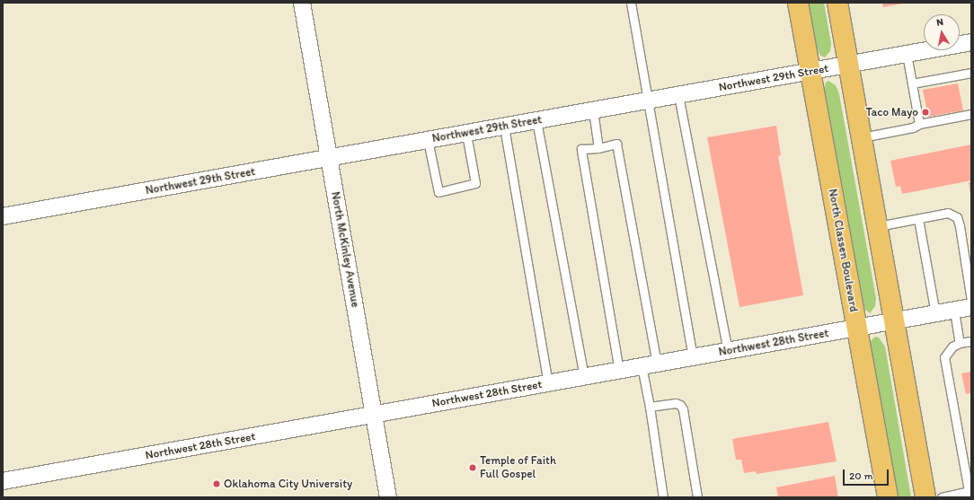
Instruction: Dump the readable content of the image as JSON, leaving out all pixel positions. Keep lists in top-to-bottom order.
{
  "streets": {
    "main road": ["North Classen Boulevard"],
    "street": ["Northwest 29th Street", "North McKinley Avenue", "Northwest 28th Street"]
  },
  "crossings": [
    ["Northwest 29th Street", "North McKinley Avenue"],
    ["Northwest 29th Street", "North Classen Boulevard"],
    ["North McKinley Avenue", "Northwest 28th Street"],
    ["North Classen Boulevard", "Northwest 28th Street"]
  ],
  "places": ["Taco Mayo", "Temple of Faith Full Gospel", "Oklahoma City University"],
  "scale_bar": "20 m",
  "north": "top"
}
